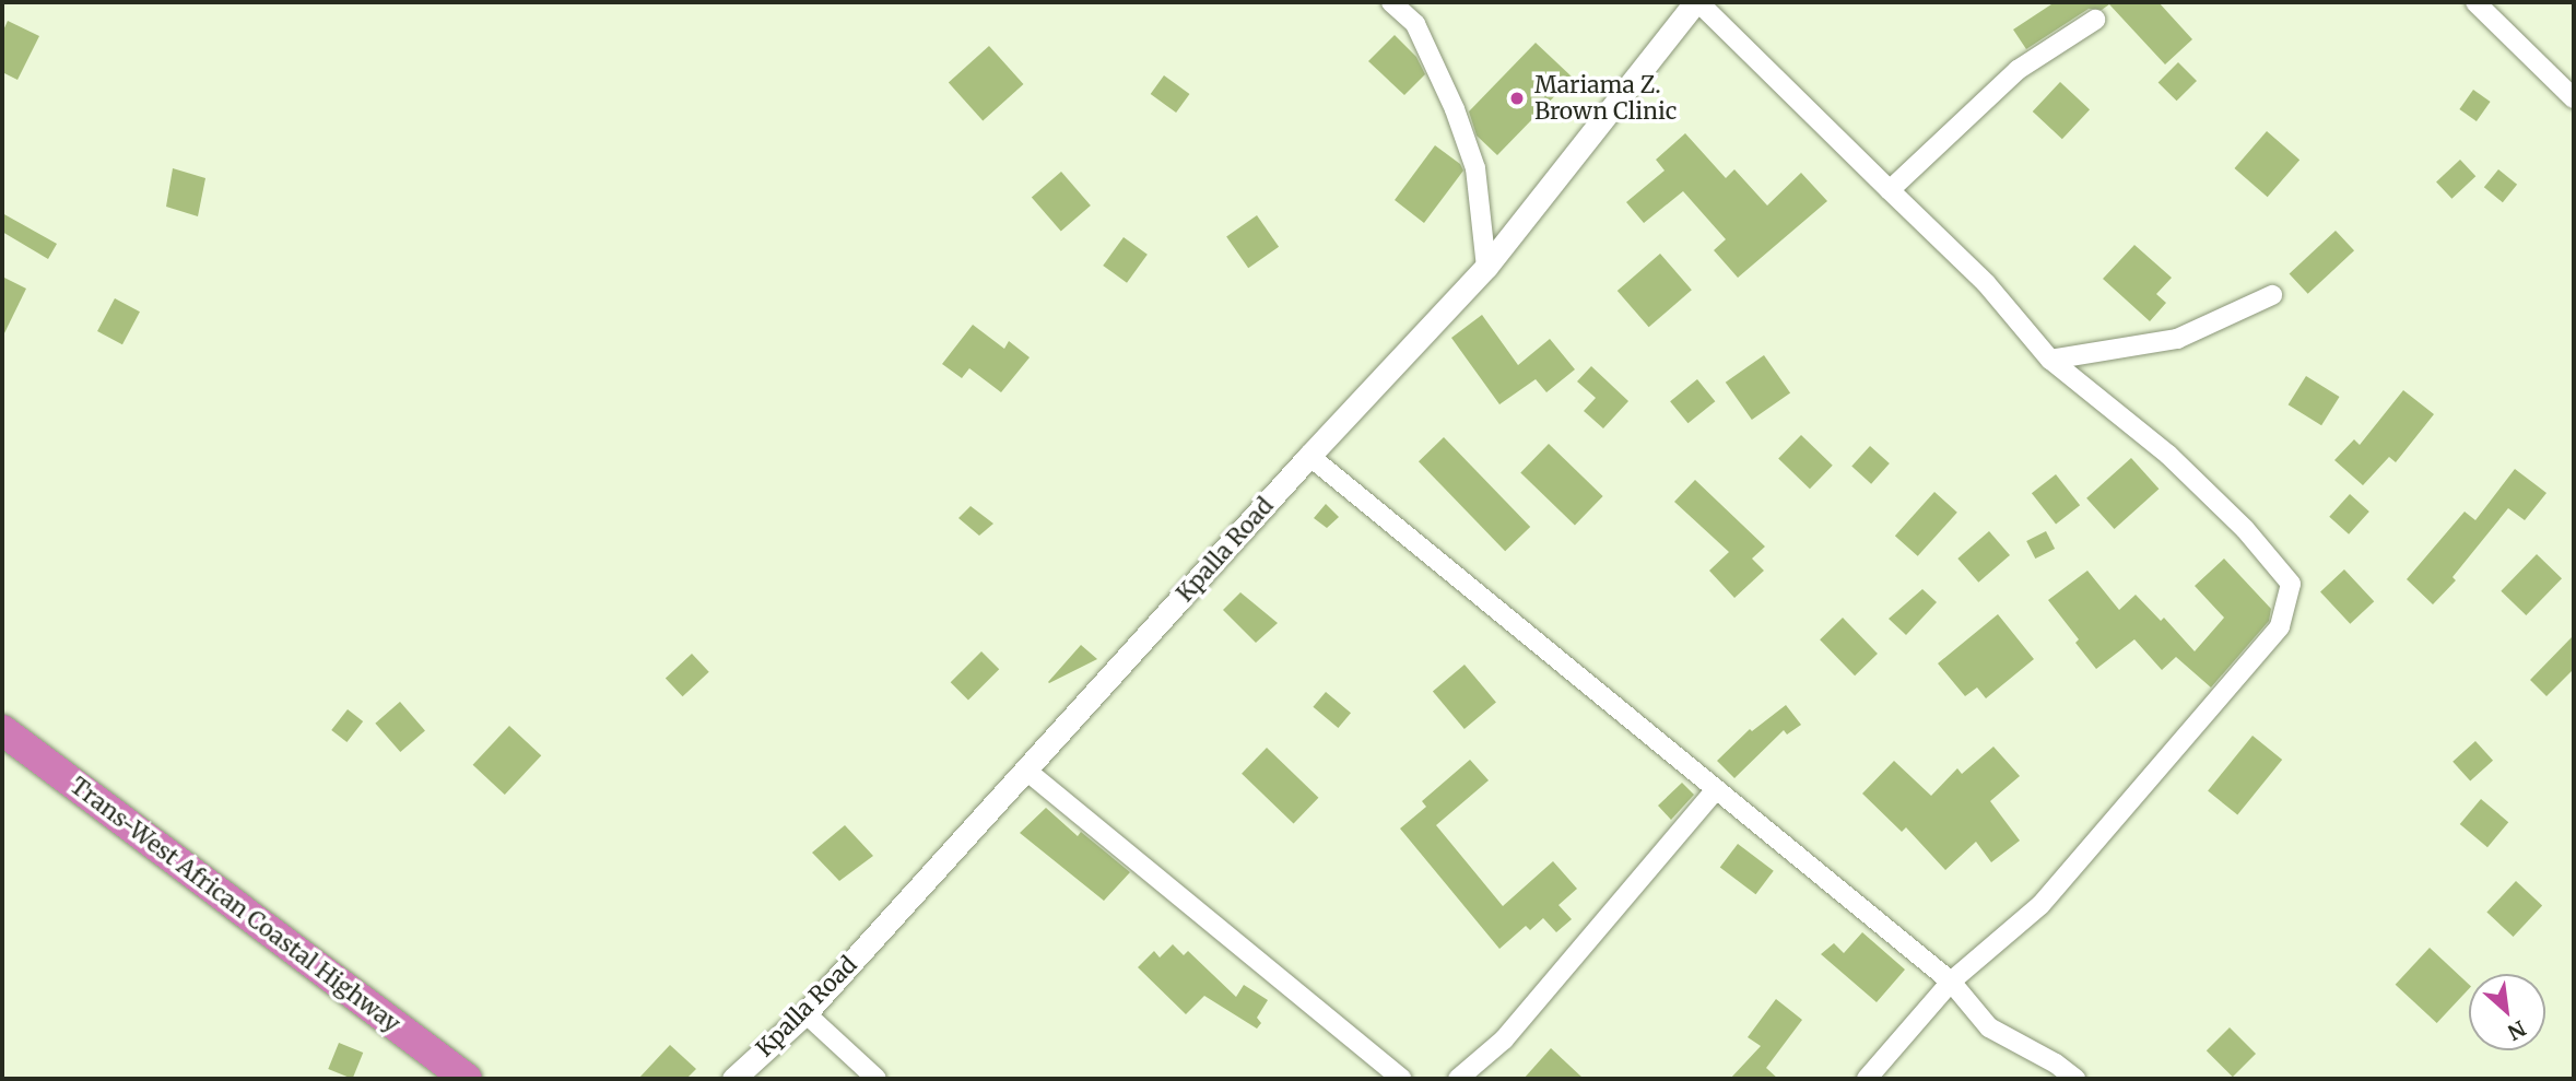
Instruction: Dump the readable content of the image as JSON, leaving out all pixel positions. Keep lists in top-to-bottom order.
{
  "streets": {
    "highway": ["Trans-West African Coastal Highway"],
    "street": ["Kpalla Road"]
  },
  "places": ["Mariama Z. Brown Clinic"],
  "north": "bottom right"
}
